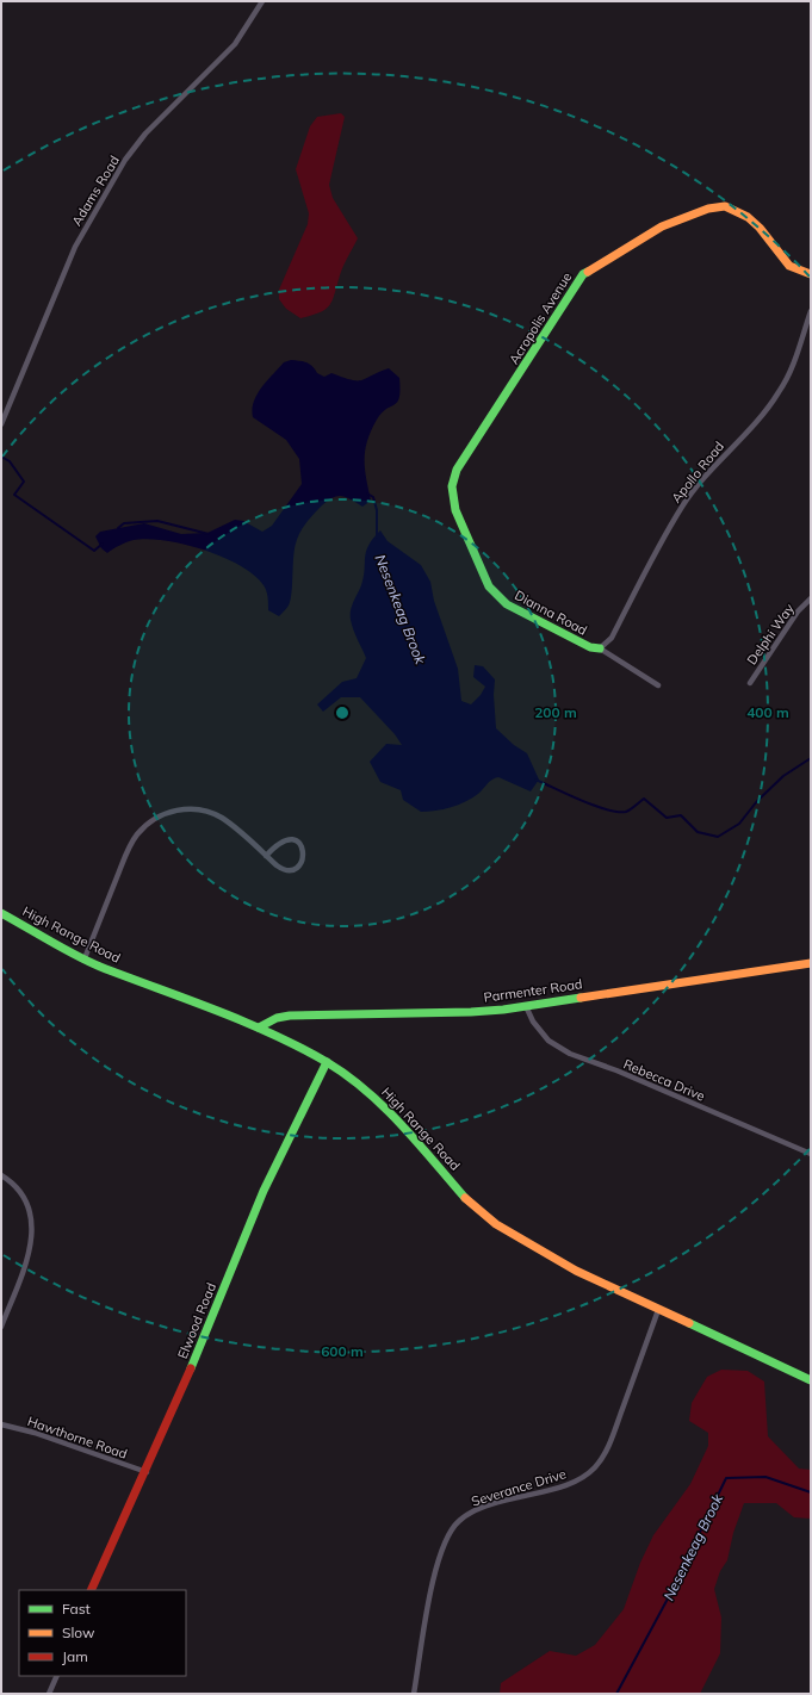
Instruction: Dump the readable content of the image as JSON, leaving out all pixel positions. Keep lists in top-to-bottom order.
{
  "streets": {
    "street": [
      "Adams Road",
      "Acropolis Avenue",
      "Apollo Road",
      "Dianna Road",
      "Delphi Way",
      "High Range Road",
      "Parmenter Road",
      "Rebecca Drive",
      "Elwood Road",
      "Hawthorne Road",
      "Severance Drive"
    ]
  },
  "crossings": [
    ["Acropolis Avenue", "Dianna Road"],
    ["Apollo Road", "Dianna Road"],
    ["High Range Road", "Parmenter Road"],
    ["High Range Road", "Elwood Road"],
    ["High Range Road", "Severance Drive"],
    ["Parmenter Road", "Rebecca Drive"],
    ["Elwood Road", "Hawthorne Road"]
  ],
  "water": ["Nesenkeag Brook"],
  "legend": ["Fast", "Slow", "Jam"],
  "rings": ["200 m", "400 m", "600 m"]
}
